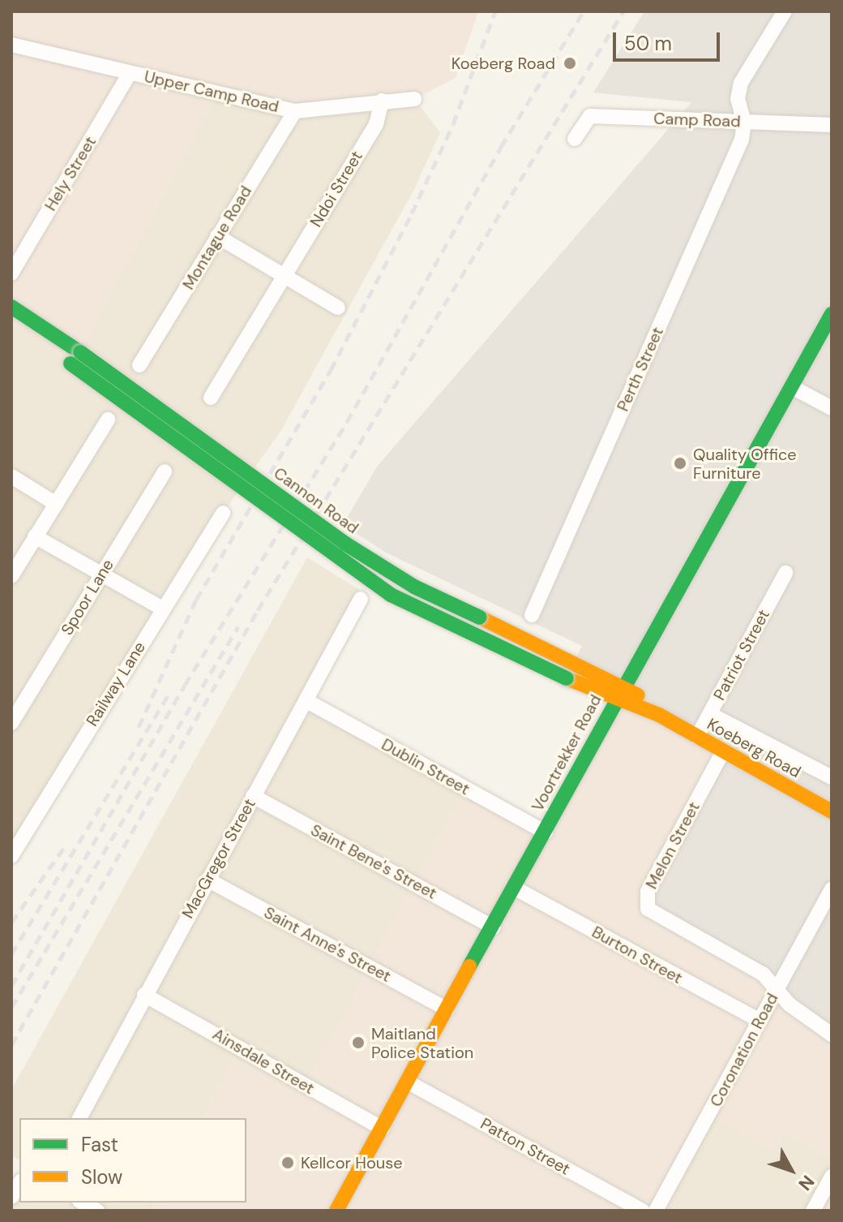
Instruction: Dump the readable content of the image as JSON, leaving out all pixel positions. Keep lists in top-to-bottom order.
{
  "streets": {
    "main road": ["Cannon Road", "Koeberg Road", "Voortrekker Road"],
    "street": [
      "Upper Camp Road",
      "Camp Road",
      "Hely Street",
      "Ndoi Street",
      "Montague Road",
      "Perth Street",
      "Spoor Lane",
      "Patriot Street",
      "Railway Lane",
      "Dublin Street",
      "Melon Street",
      "MacGregor Street",
      "Saint Bene's Street",
      "Saint Anne's Street",
      "Burton Street",
      "Coronation Road",
      "Ainsdale Street",
      "Patton Street"
    ]
  },
  "crossings": [
    ["Upper Camp Road", "Hely Street"],
    ["Upper Camp Road", "Ndoi Street"],
    ["Upper Camp Road", "Montague Road"],
    ["Camp Road", "Perth Street"],
    ["Cannon Road", "Koeberg Road"],
    ["Cannon Road", "Voortrekker Road"],
    ["Patriot Street", "Koeberg Road"],
    ["Koeberg Road", "Voortrekker Road"],
    ["Koeberg Road", "Melon Street"],
    ["Voortrekker Road", "Dublin Street"],
    ["Voortrekker Road", "Saint Bene's Street"],
    ["Voortrekker Road", "Saint Anne's Street"],
    ["Voortrekker Road", "Burton Street"],
    ["Voortrekker Road", "Ainsdale Street"],
    ["Voortrekker Road", "Patton Street"],
    ["Dublin Street", "MacGregor Street"],
    ["Melon Street", "Coronation Road"],
    ["MacGregor Street", "Saint Bene's Street"],
    ["MacGregor Street", "Saint Anne's Street"],
    ["MacGregor Street", "Ainsdale Street"],
    ["Burton Street", "Coronation Road"]
  ],
  "places": [
    "Koeberg Road",
    "Quality Office Furniture",
    "Maitland Police Station",
    "Kellcor House"
  ],
  "legend": ["Fast", "Slow"],
  "scale_bar": "50 m",
  "north": "bottom right"
}
